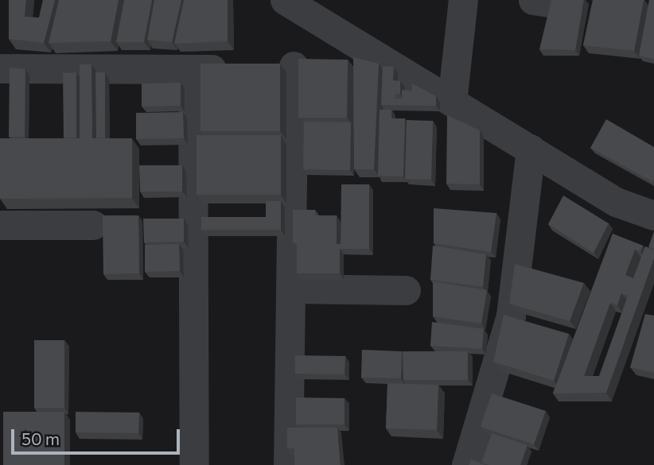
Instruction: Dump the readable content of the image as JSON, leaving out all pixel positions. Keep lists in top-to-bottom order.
{
  "scale_bar": "50 m"
}
